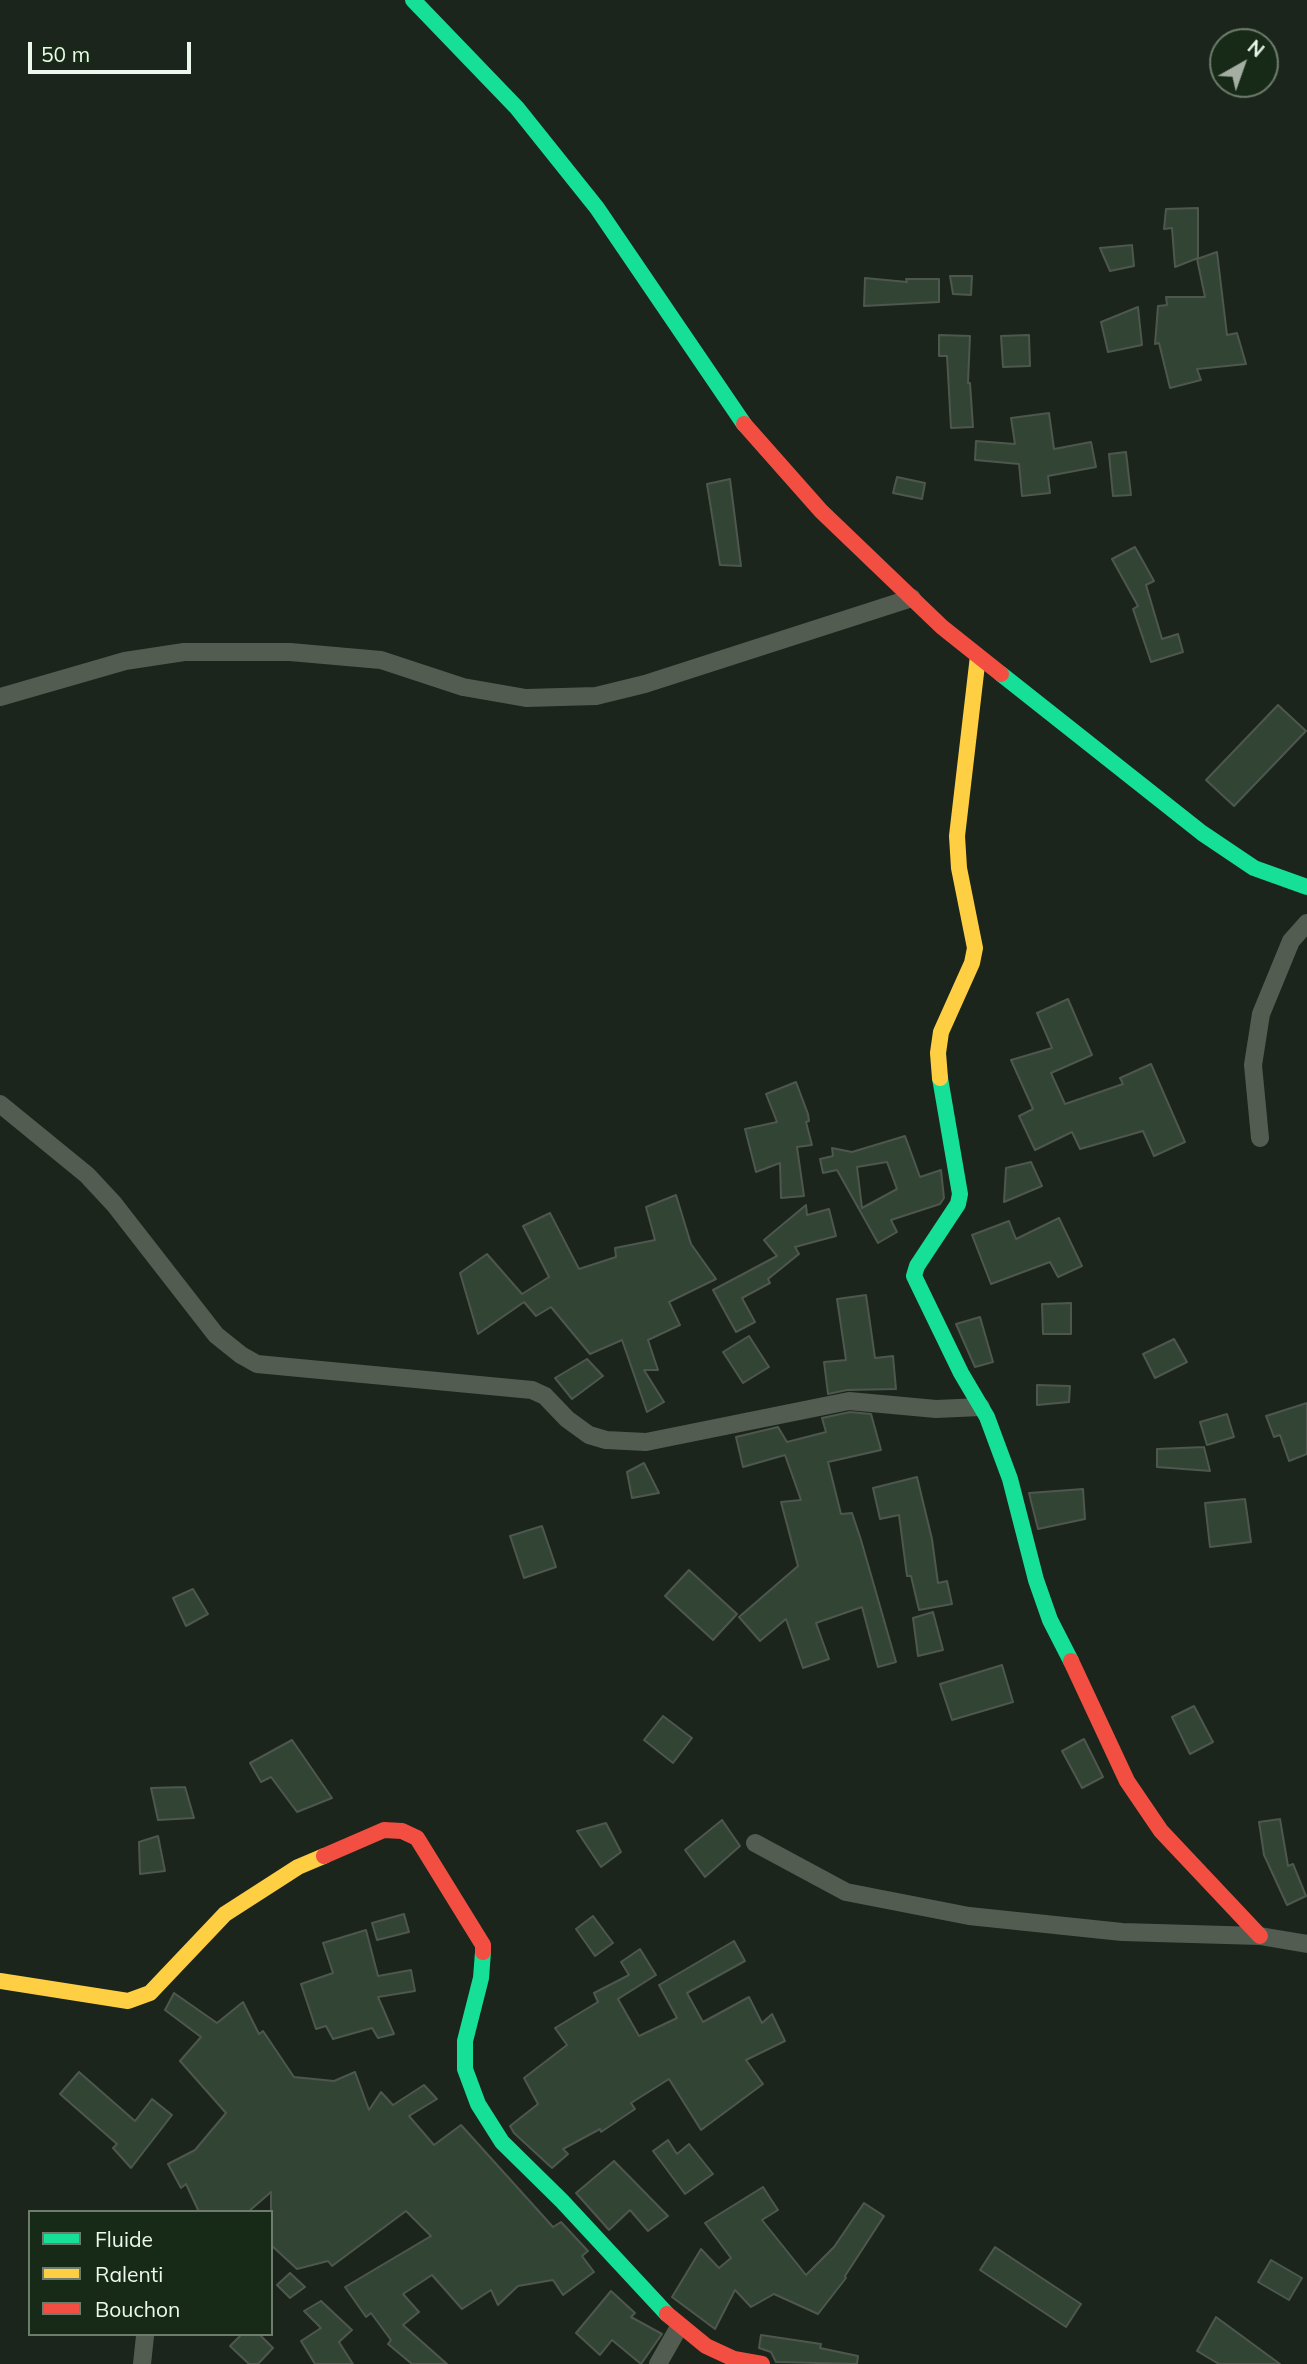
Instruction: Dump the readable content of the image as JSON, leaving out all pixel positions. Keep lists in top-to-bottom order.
{
  "legend": ["Fluide", "Ralenti", "Bouchon"],
  "scale_bar": "50 m",
  "north": "top right"
}
